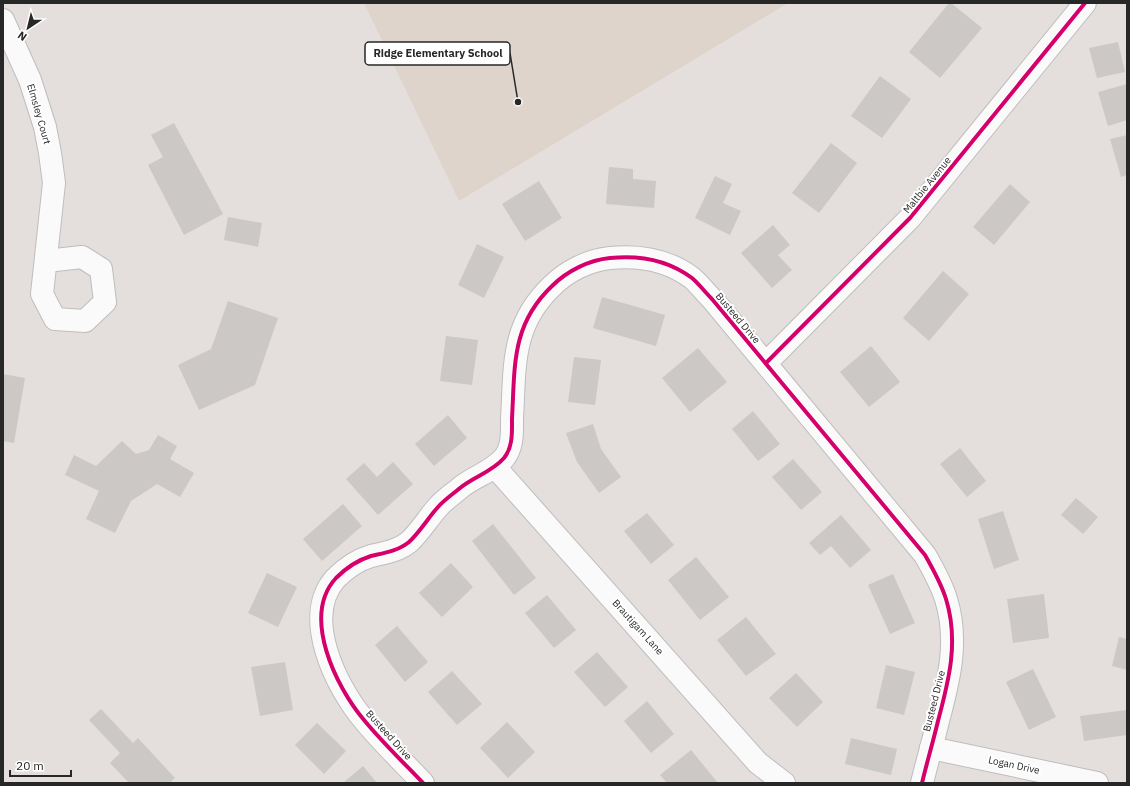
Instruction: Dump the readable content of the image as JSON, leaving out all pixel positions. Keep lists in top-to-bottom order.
{
  "streets": {
    "street": [
      "Elmsley Court",
      "Maltbie Avenue",
      "Busteed Drive",
      "Brautigam Lane",
      "Logan Drive"
    ]
  },
  "crossings": [
    ["Maltbie Avenue", "Busteed Drive"],
    ["Busteed Drive", "Brautigam Lane"],
    ["Busteed Drive", "Logan Drive"]
  ],
  "places": ["Ridge Elementary School"],
  "scale_bar": "20 m",
  "north": "bottom left"
}
